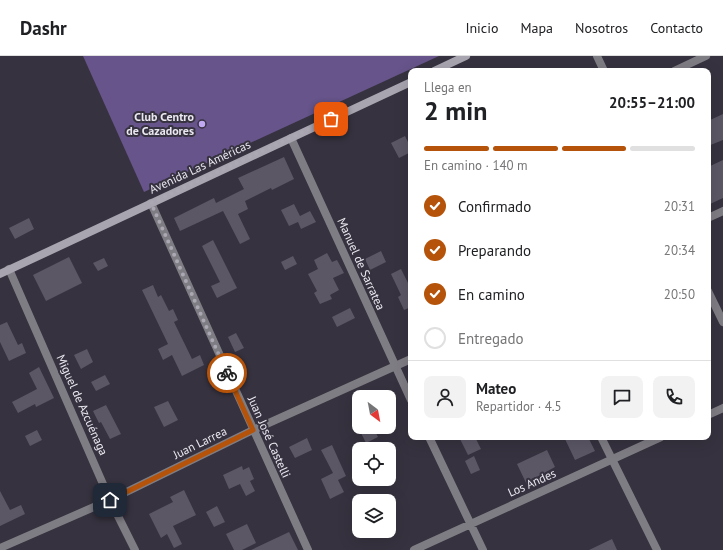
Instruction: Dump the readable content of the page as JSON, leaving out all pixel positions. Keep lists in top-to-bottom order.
{
  "streets": {
    "main road": ["Avenida Las Américas"],
    "street": [
      "Manuel de Sarratea",
      "Miguel de Azcuénaga",
      "Juan José Castelli",
      "Juan Larrea",
      "Los Andes"
    ]
  },
  "crossings": [
    ["Avenida Las Américas", "Manuel de Sarratea"],
    ["Avenida Las Américas", "Miguel de Azcuénaga"],
    ["Avenida Las Américas", "Juan José Castelli"],
    ["Manuel de Sarratea", "Juan Larrea"],
    ["Miguel de Azcuénaga", "Juan Larrea"],
    ["Juan José Castelli", "Juan Larrea"]
  ],
  "places": ["Club Centro de Cazadores"],
  "north": "bottom right",
  "page": {
    "header": "Dashr",
    "nav": [
      "Inicio",
      "Mapa",
      "Nosotros",
      "Contacto"
    ],
    "heading": ["2 min", "Llega en", "20:55–21:00"],
    "panel": ["Mateo", "Repartidor · 4.5"],
    "bar": "En camino · 140 m",
    "list": [
      ["Confirmado", "20:31"],
      ["Preparando", "20:34"],
      ["En camino", "20:50"],
      "Entregado"
    ]
  }
}
